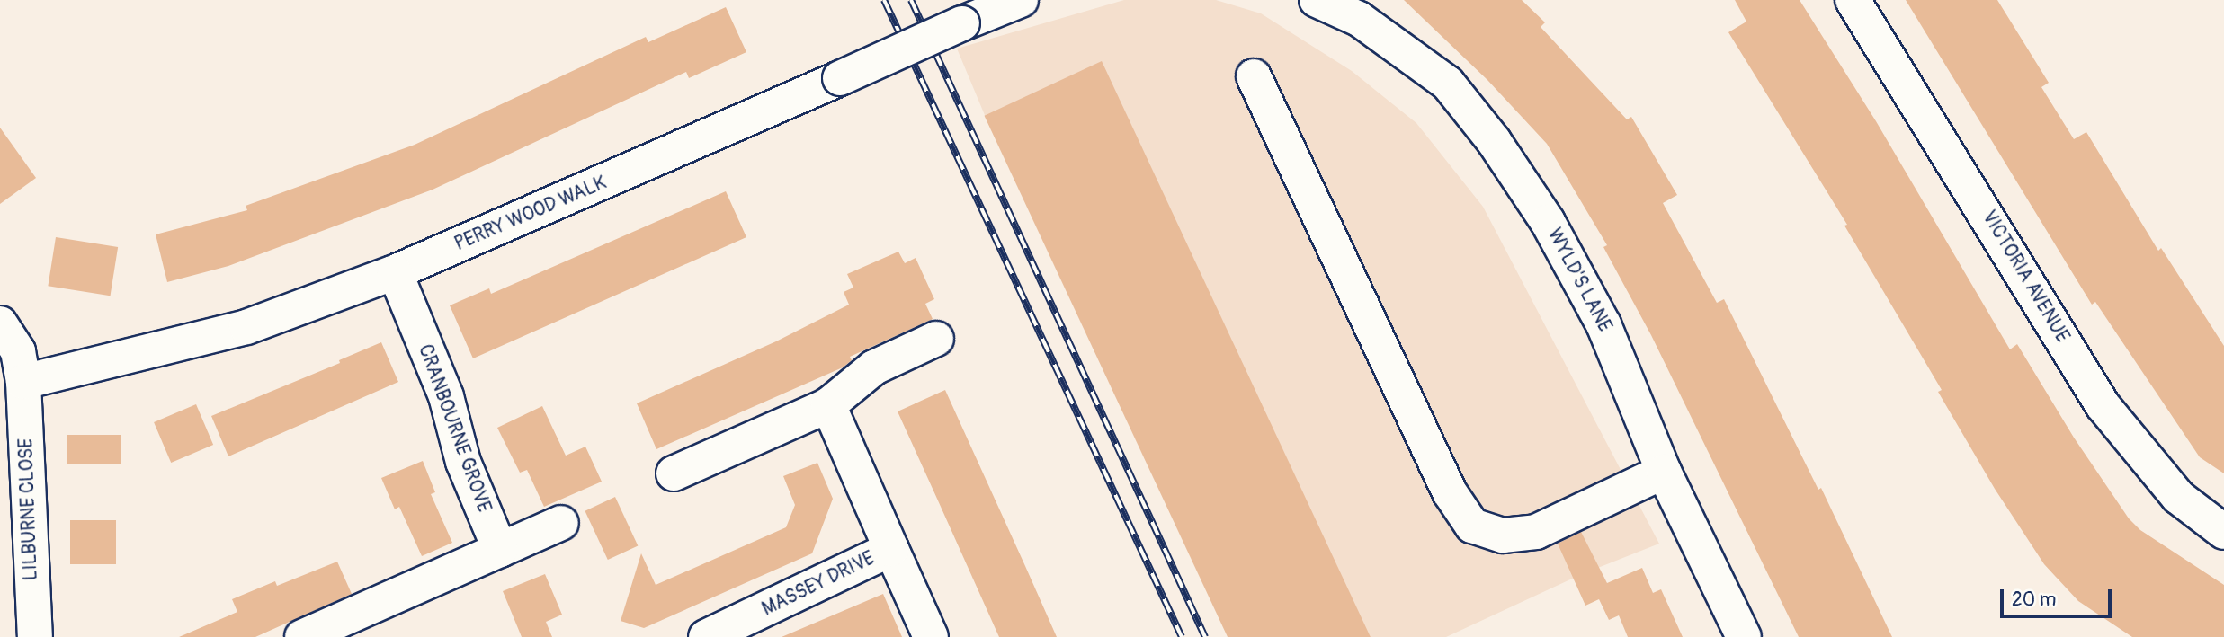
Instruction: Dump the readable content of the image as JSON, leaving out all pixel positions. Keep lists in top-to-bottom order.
{
  "streets": {
    "street": [
      "PERRY WOOD WALK",
      "VICTORIA AVENUE",
      "WYLD'S LANE",
      "CRANBOURNE GROVE",
      "LILBURNE CLOSE",
      "MASSEY DRIVE"
    ]
  },
  "crossings": [
    ["PERRY WOOD WALK", "CRANBOURNE GROVE"],
    ["PERRY WOOD WALK", "LILBURNE CLOSE"]
  ],
  "scale_bar": "20 m"
}
